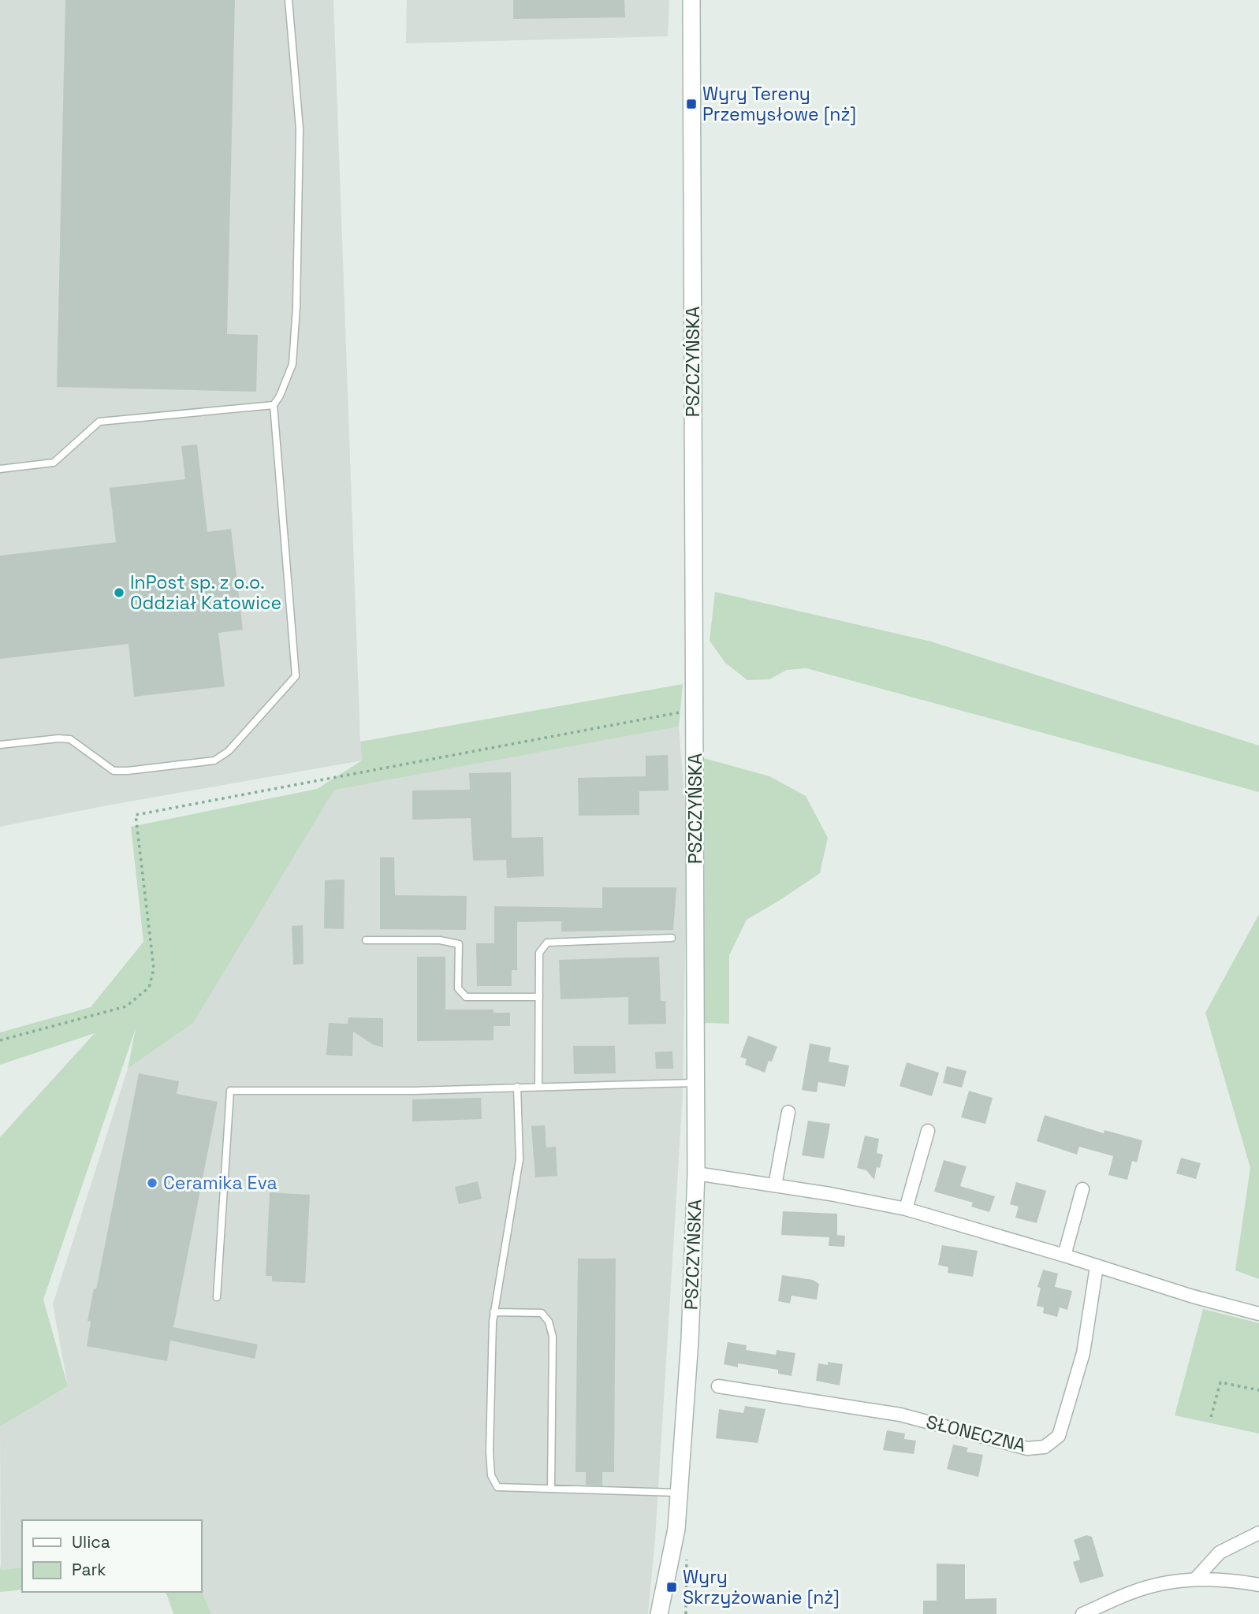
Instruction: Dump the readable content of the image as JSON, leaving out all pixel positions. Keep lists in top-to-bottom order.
{
  "streets": {
    "main road": ["PSZCZYŃSKA"],
    "street": ["SŁONECZNA"]
  },
  "places": {
    "transit": ["Wyry Tereny Przemysłowe [nż]", "Wyry Skrzyżowanie [nż]"],
    "other": ["InPost sp. z o.o. Oddział Katowice", "Ceramika Eva"]
  },
  "legend": ["Ulica", "Park"]
}
